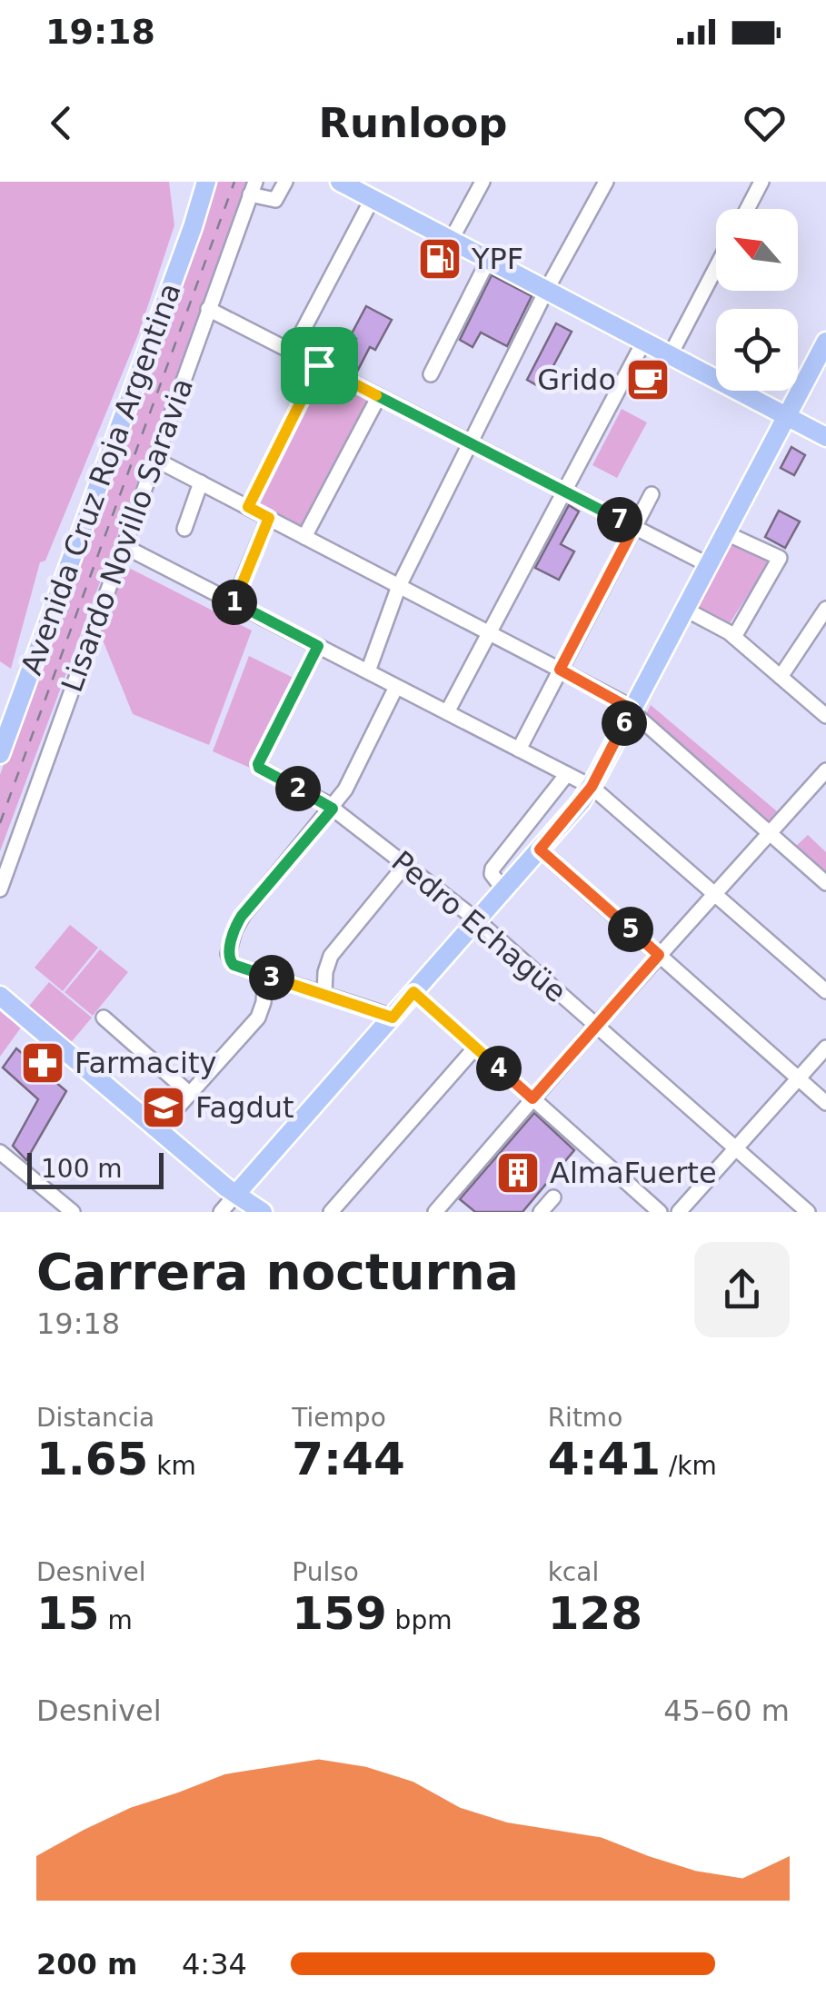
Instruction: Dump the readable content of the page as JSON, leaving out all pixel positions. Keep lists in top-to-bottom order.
{
  "streets": {
    "main road": ["Avenida Cruz Roja Argentina"],
    "street": ["Lisardo Novillo Saravia", "Pedro Echagüe"]
  },
  "places": {
    "fuel station": ["YPF"],
    "cafe": ["Grido"],
    "pharmacy": ["Farmacity"],
    "school or university": ["Fagdut"],
    "building": ["AlmaFuerte"]
  },
  "scale_bar": "100 m",
  "north": "top left",
  "page": {
    "status": "19:18",
    "header": "Runloop",
    "pins": [
      "7",
      "1",
      "6",
      "2",
      "5",
      "3",
      "4"
    ],
    "scale": "100 m",
    "heading": ["Carrera nocturna", "19:18"],
    "stats": [
      ["Distancia", "1.65 km"],
      ["Tiempo", "7:44"],
      ["Ritmo", "4:41 /km"],
      ["Desnivel", "15 m"],
      ["Pulso", "159 bpm"],
      ["kcal", "128"]
    ],
    "chart": ["Desnivel", "45–60 m"],
    "list": [
      {
        "name": "200 m",
        "note": "4:34"
      }
    ]
  }
}
